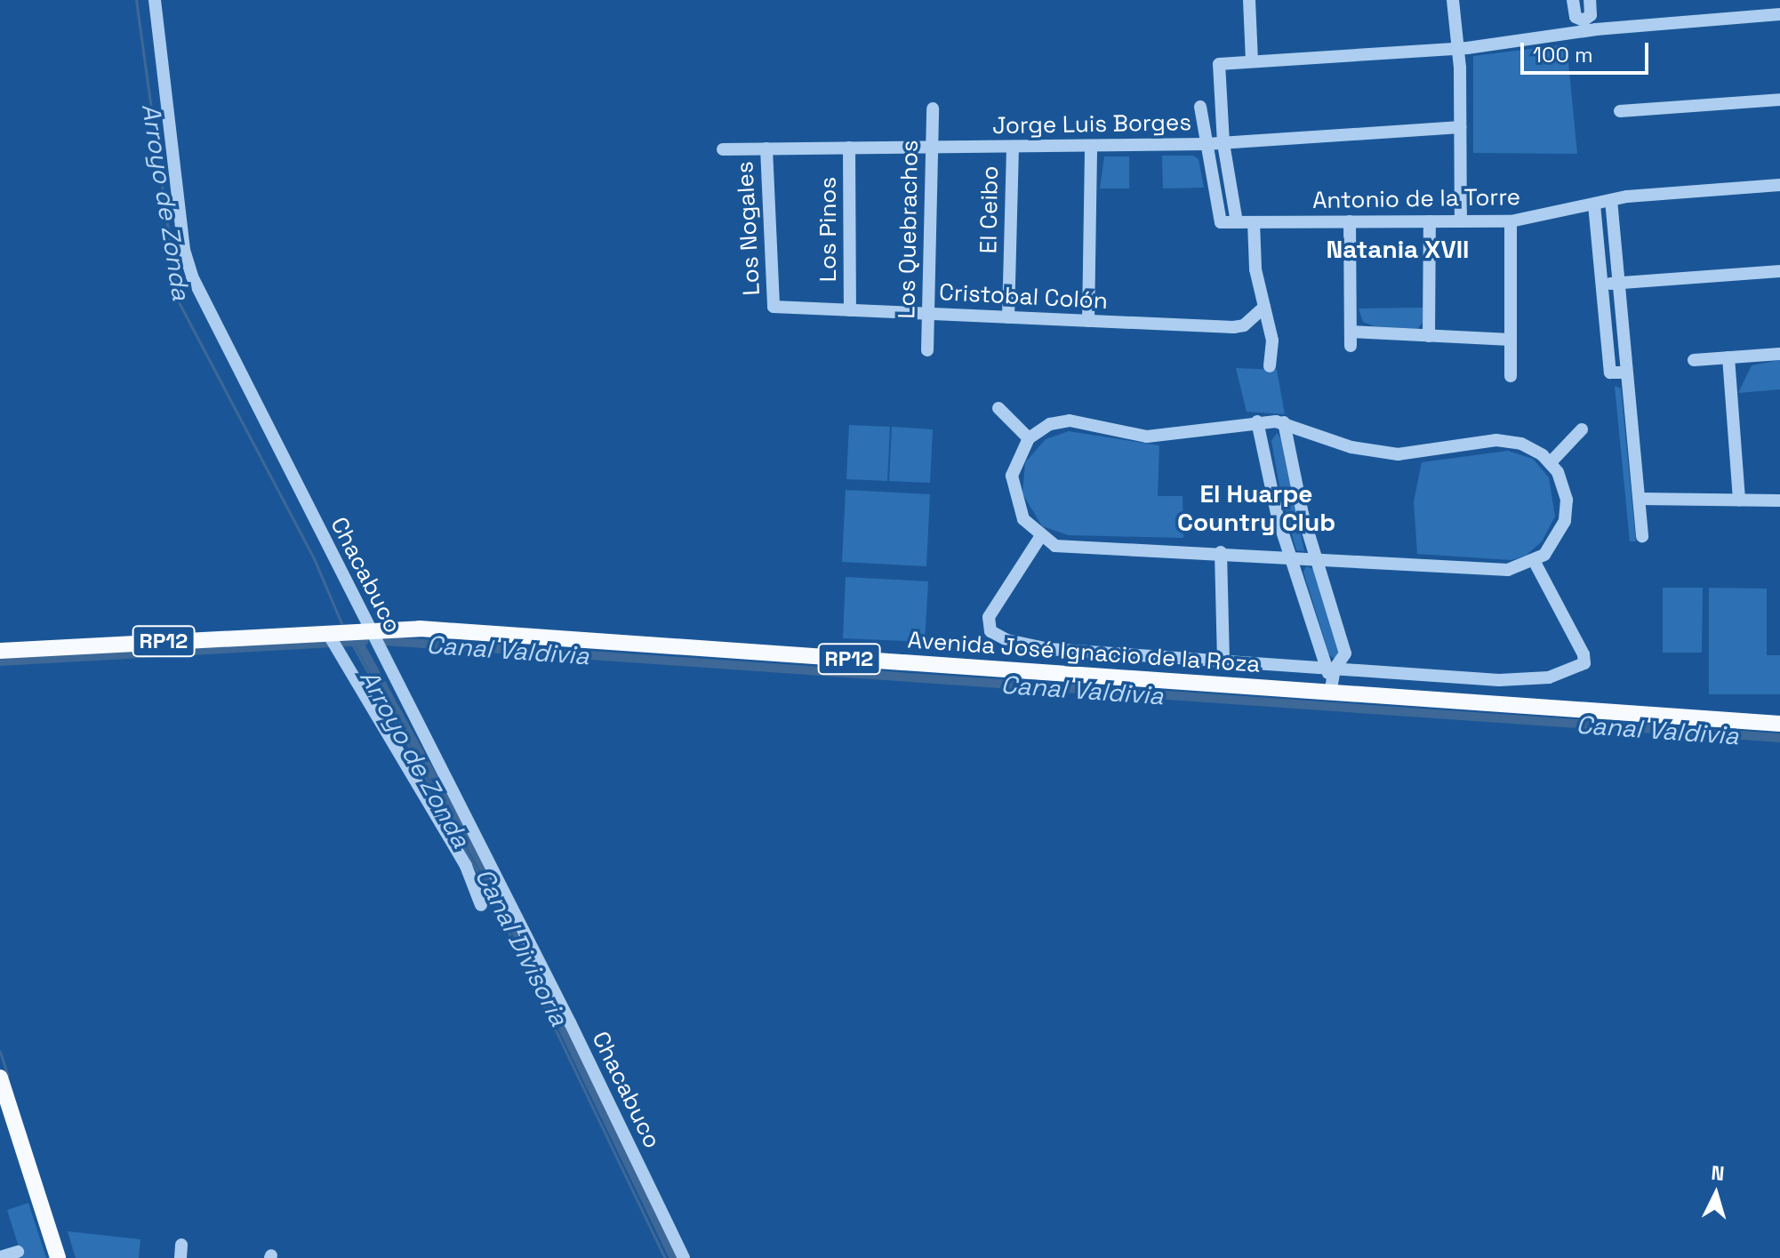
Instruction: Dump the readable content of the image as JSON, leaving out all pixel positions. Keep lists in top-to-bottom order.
{
  "streets": {
    "main road": ["RP12", "Avenida José Ignacio de la Roza"],
    "street": [
      "Jorge Luis Borges",
      "Antonio de la Torre",
      "El Ceibo",
      "Los Nogales",
      "Los Pinos",
      "Los Quebrachos",
      "Cristobal Colón",
      "Chacabuco"
    ]
  },
  "crossings": [
    ["Jorge Luis Borges", "Antonio de la Torre"],
    ["Jorge Luis Borges", "El Ceibo"],
    ["Jorge Luis Borges", "Los Nogales"],
    ["Jorge Luis Borges", "Los Pinos"],
    ["Jorge Luis Borges", "Los Quebrachos"],
    ["El Ceibo", "Cristobal Colón"],
    ["Los Nogales", "Cristobal Colón"],
    ["Los Pinos", "Cristobal Colón"],
    ["Los Quebrachos", "Cristobal Colón"],
    ["Chacabuco", "Avenida José Ignacio de la Roza"]
  ],
  "districts": ["Natania XVII", "El Huarpe Country Club"],
  "water": ["Arroyo de Zonda", "Canal Valdivia", "Canal Divisoria"],
  "scale_bar": "100 m",
  "north": "top"
}
